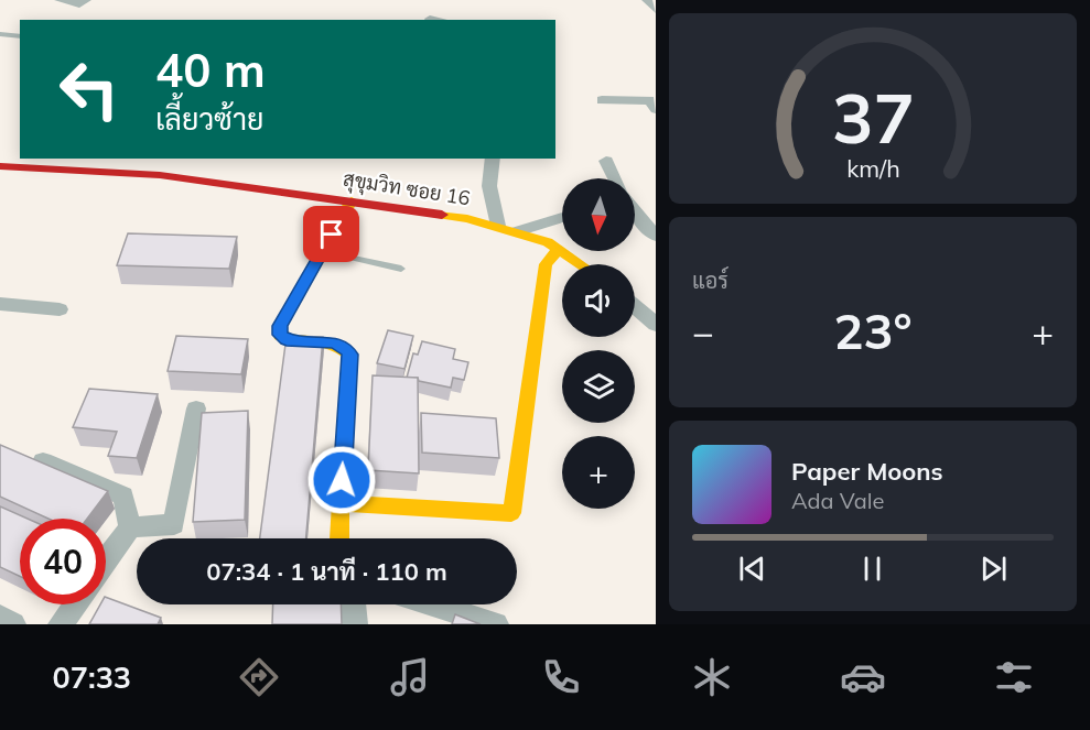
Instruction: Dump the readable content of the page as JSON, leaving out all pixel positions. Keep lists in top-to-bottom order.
{
  "streets": {
    "street": ["สุขุมวิท ซอย 16"]
  },
  "north": "bottom",
  "page": {
    "turn": ["40 m", "เลี้ยวซ้าย"],
    "map_buttons": "+",
    "tile": "แอร์",
    "heat": ["−", "23°", "+"],
    "song": ["Paper Moons", "Ada Vale"],
    "limit": "40",
    "trip": "07:34 · 1 นาที · 110 m",
    "tabs": "07:33",
    "gauge": ["37", "km/h"]
  }
}
